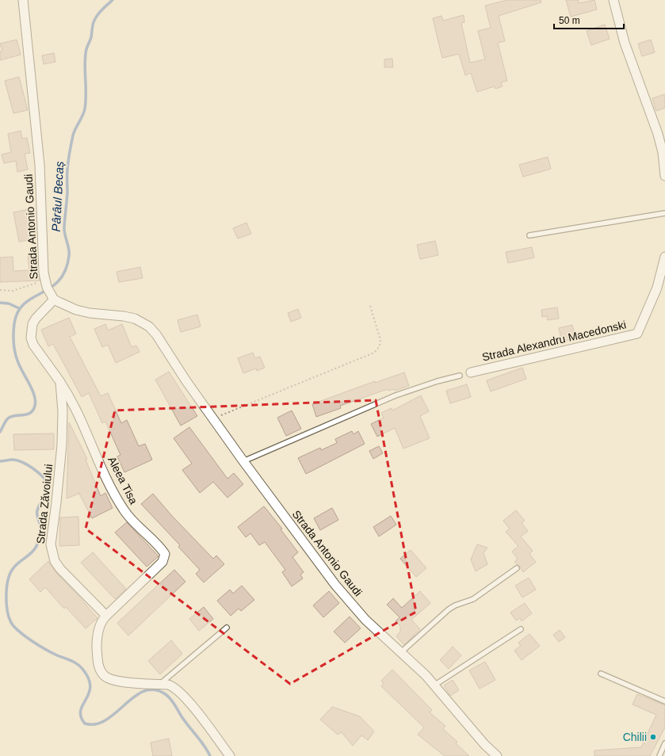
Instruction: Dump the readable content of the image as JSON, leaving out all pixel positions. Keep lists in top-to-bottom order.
{
  "streets": {
    "street": [
      "Strada Antonio Gaudi",
      "Strada Alexandru Macedonski",
      "Aleea Tisa",
      "Strada Zăvoiului"
    ]
  },
  "crossings": [
    ["Aleea Tisa", "Strada Zăvoiului"]
  ],
  "water": ["Pârâul Becaș"],
  "places": ["Chilii"],
  "scale_bar": "50 m"
}
